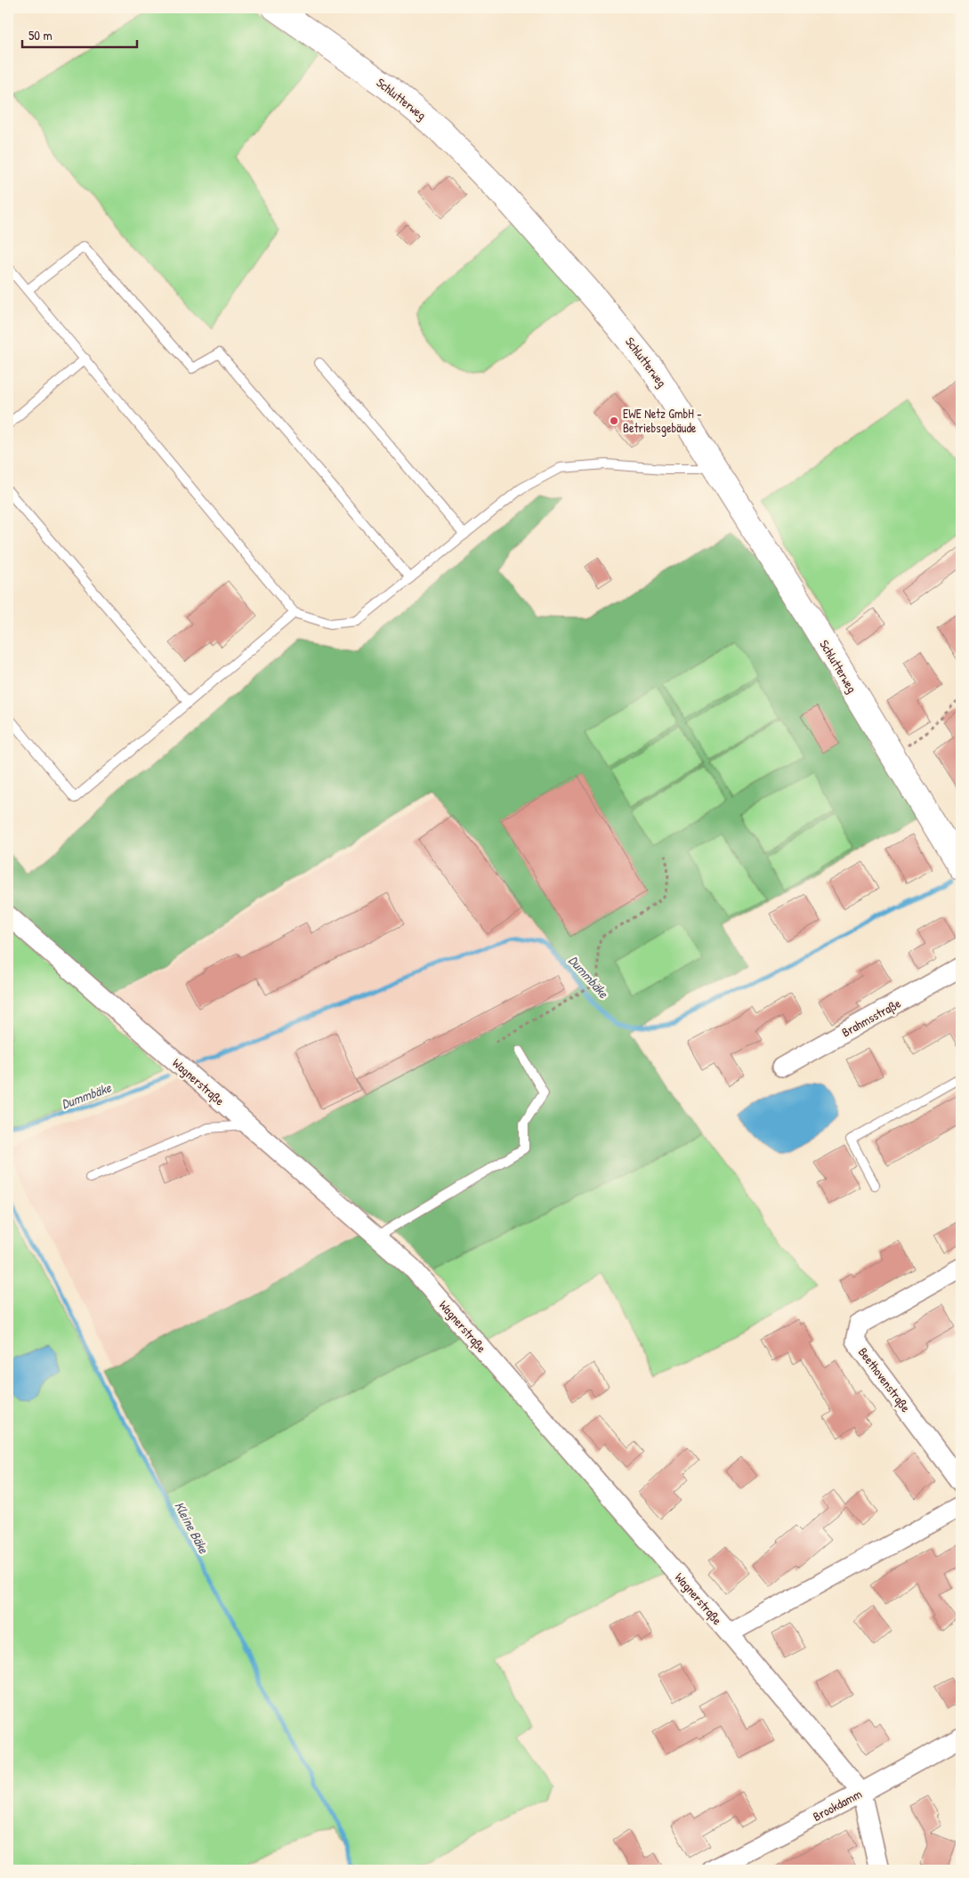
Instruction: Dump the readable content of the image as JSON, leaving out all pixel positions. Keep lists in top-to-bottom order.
{
  "streets": {
    "street": [
      "Schlutterweg",
      "Brahmsstraße",
      "Wagnerstraße",
      "Beethovenstraße",
      "Brookdamm"
    ]
  },
  "crossings": [
    ["Wagnerstraße", "Brookdamm"]
  ],
  "water": ["Dummbäke", "Kleine Bäke"],
  "places": ["EWE Netz GmbH - Betriebsgebäude"],
  "scale_bar": "50 m"
}
